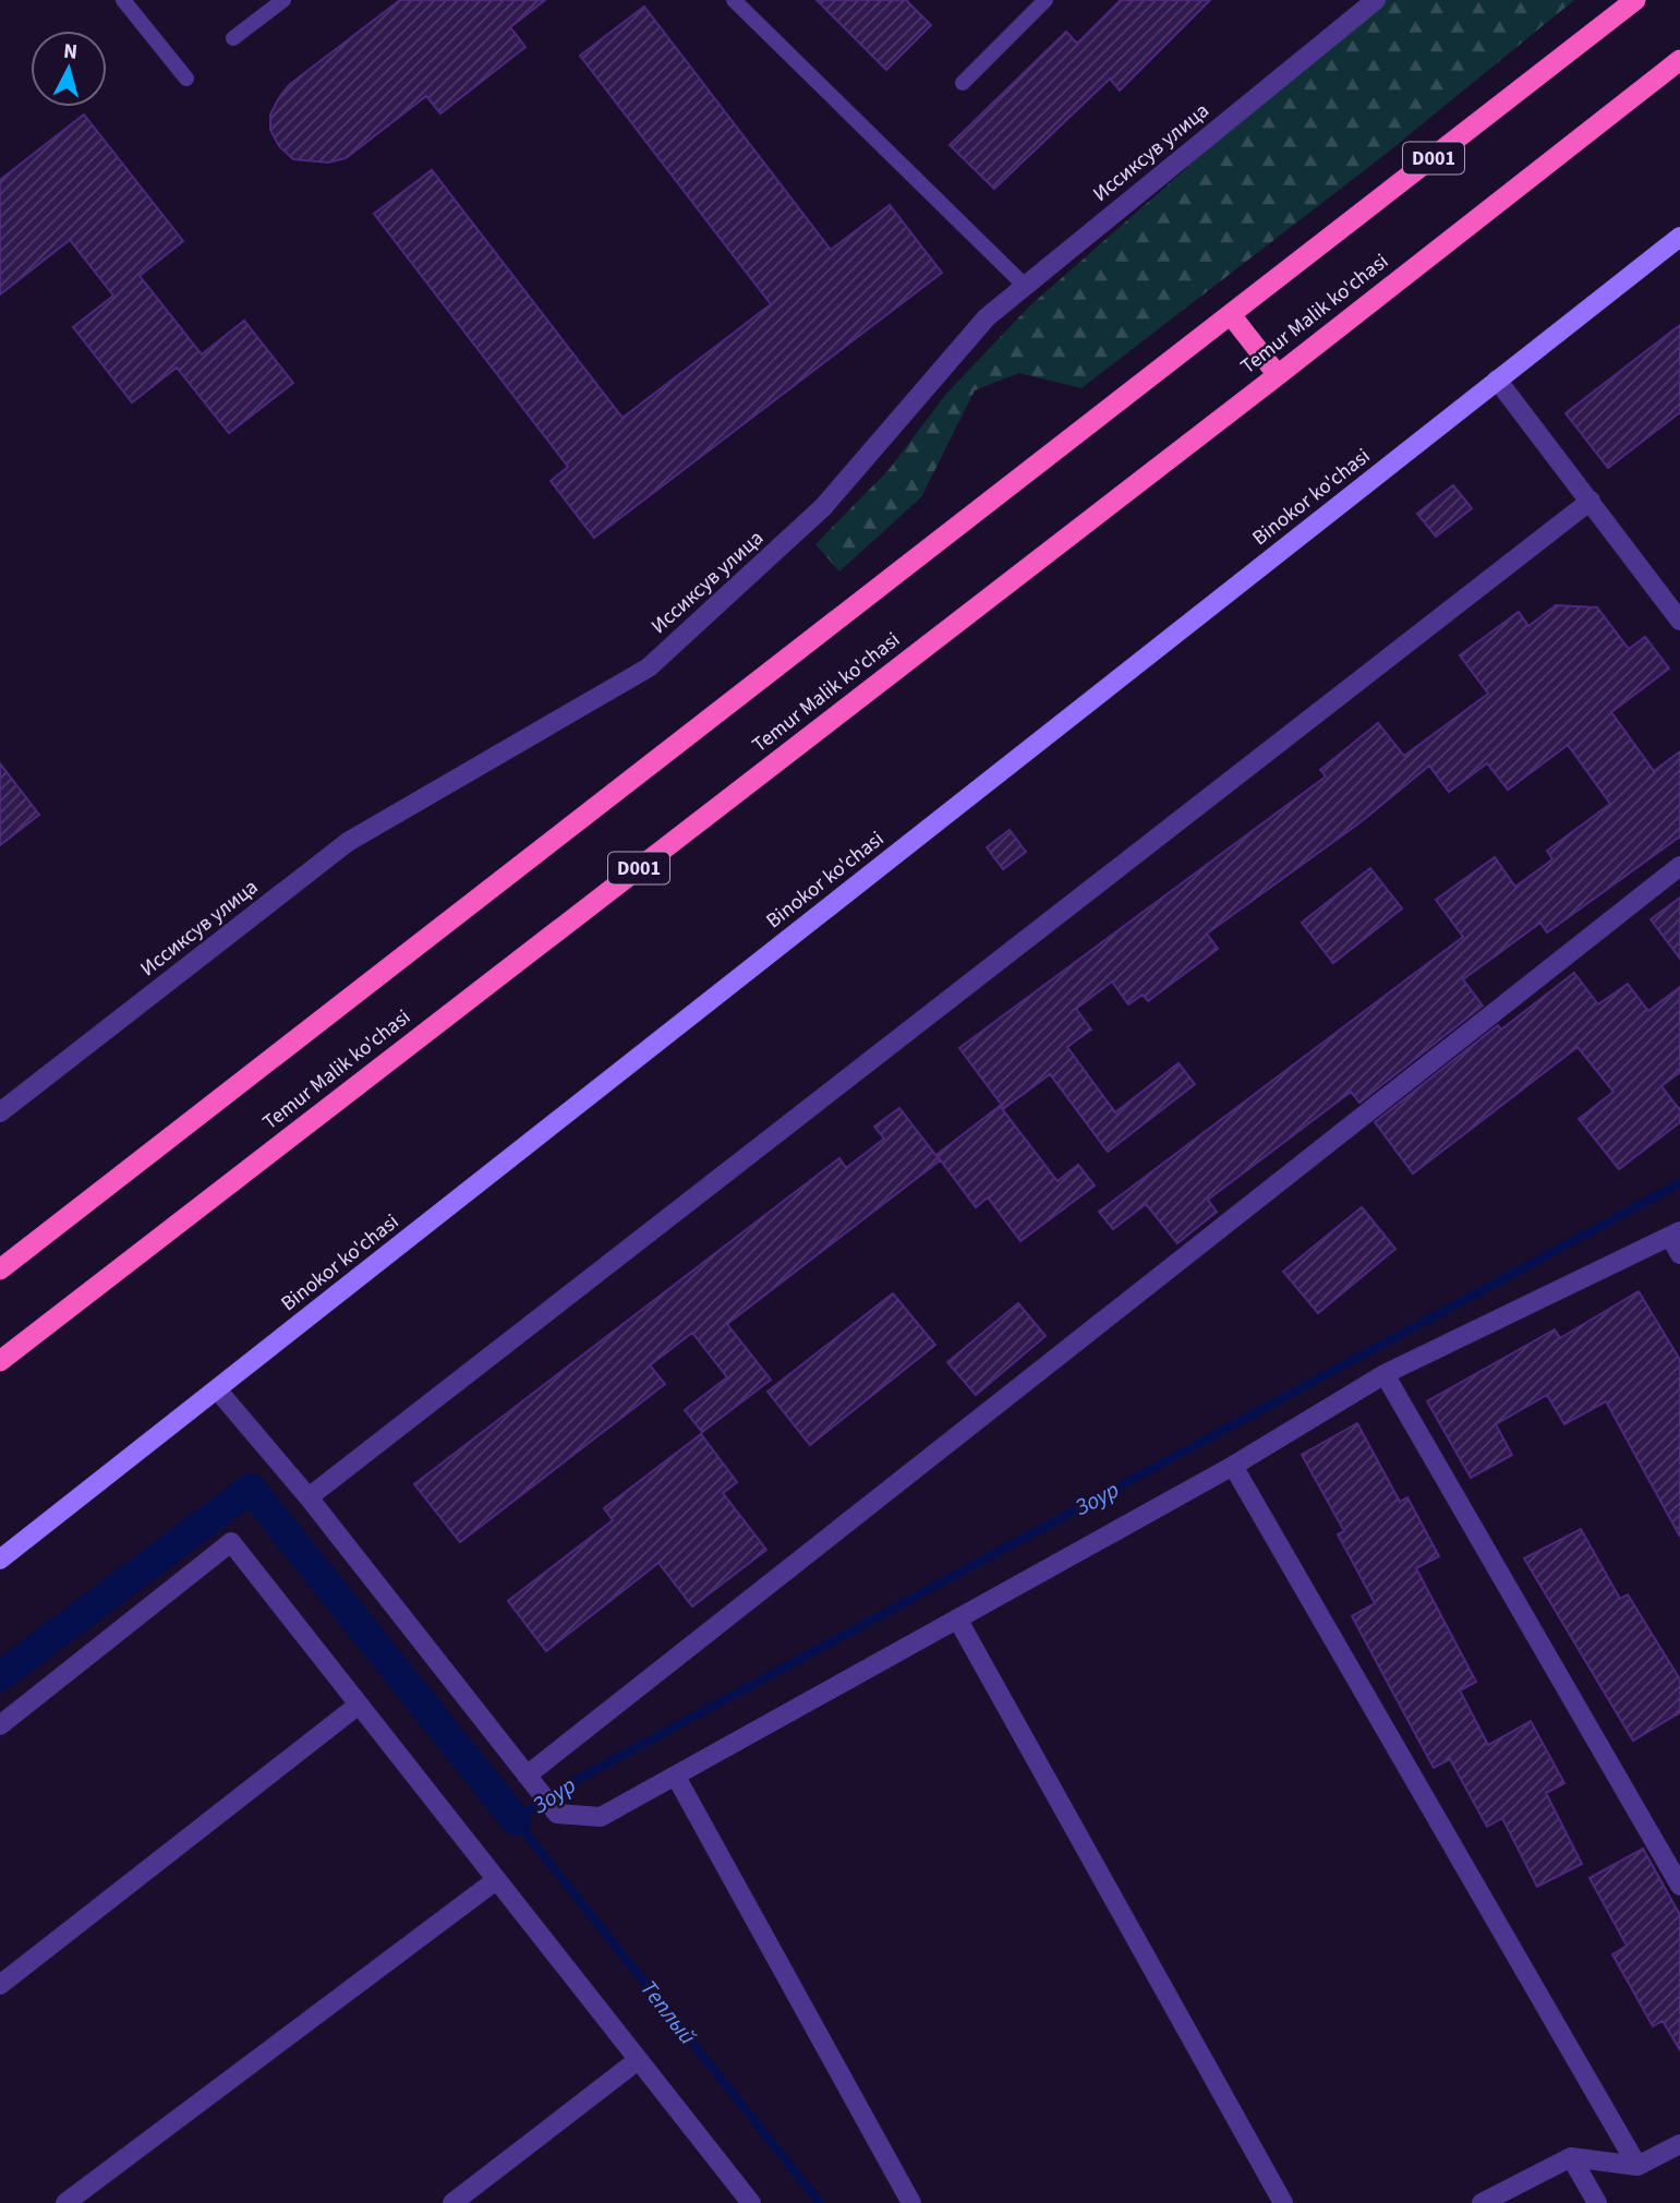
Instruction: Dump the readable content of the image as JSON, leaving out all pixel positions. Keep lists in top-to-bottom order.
{
  "streets": {
    "highway": ["D001", "Temur Malik ko'chasi"],
    "main road": ["Binokor ko'chasi"],
    "street": ["Иссиксув улица"]
  },
  "water": ["Зоур", "Теплый"],
  "north": "top"
}
